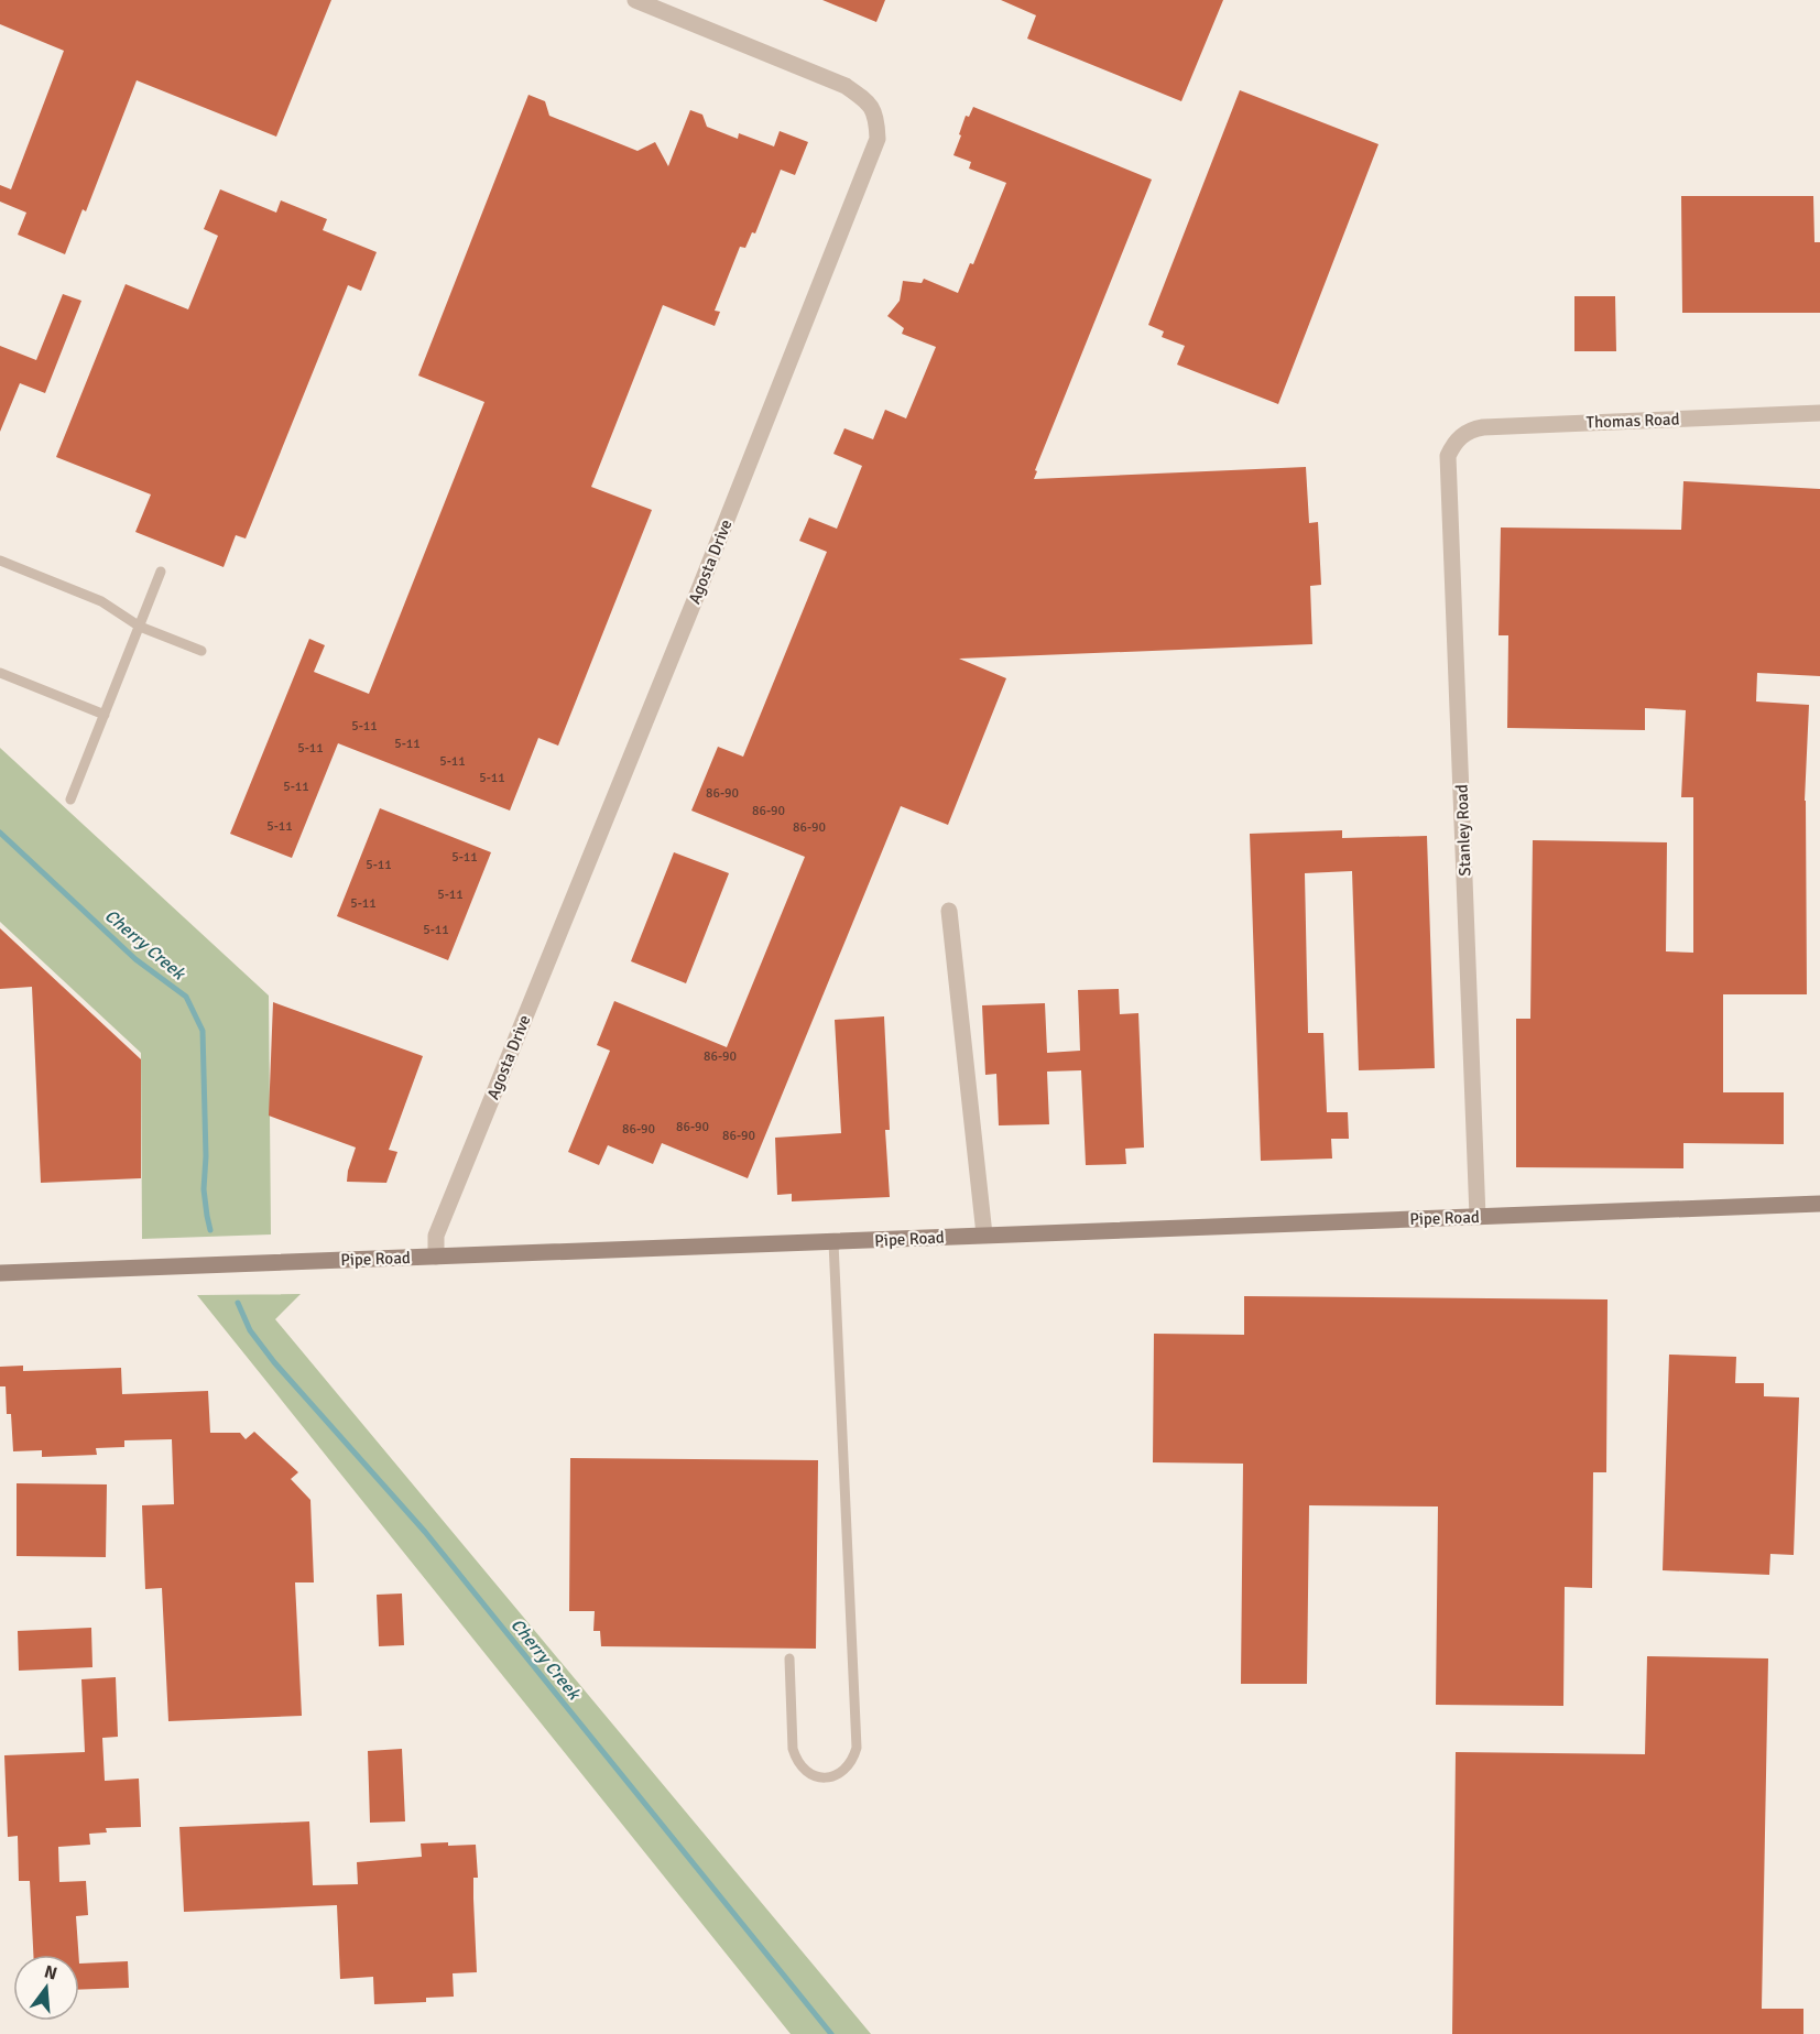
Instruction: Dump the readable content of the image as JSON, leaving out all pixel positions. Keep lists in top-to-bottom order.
{
  "streets": {
    "street": [
      "Thomas Road",
      "Agosta Drive",
      "Stanley Road",
      "Pipe Road"
    ]
  },
  "crossings": [
    ["Thomas Road", "Stanley Road"],
    ["Agosta Drive", "Pipe Road"],
    ["Stanley Road", "Pipe Road"]
  ],
  "water": ["Cherry Creek"],
  "house_numbers": [
    "5-11",
    "5-11",
    "5-11",
    "5-11",
    "5-11",
    "5-11",
    "86-90",
    "86-90",
    "5-11",
    "86-90",
    "5-11",
    "5-11",
    "5-11",
    "5-11",
    "5-11",
    "86-90",
    "86-90",
    "86-90",
    "86-90"
  ],
  "north": "top"
}
